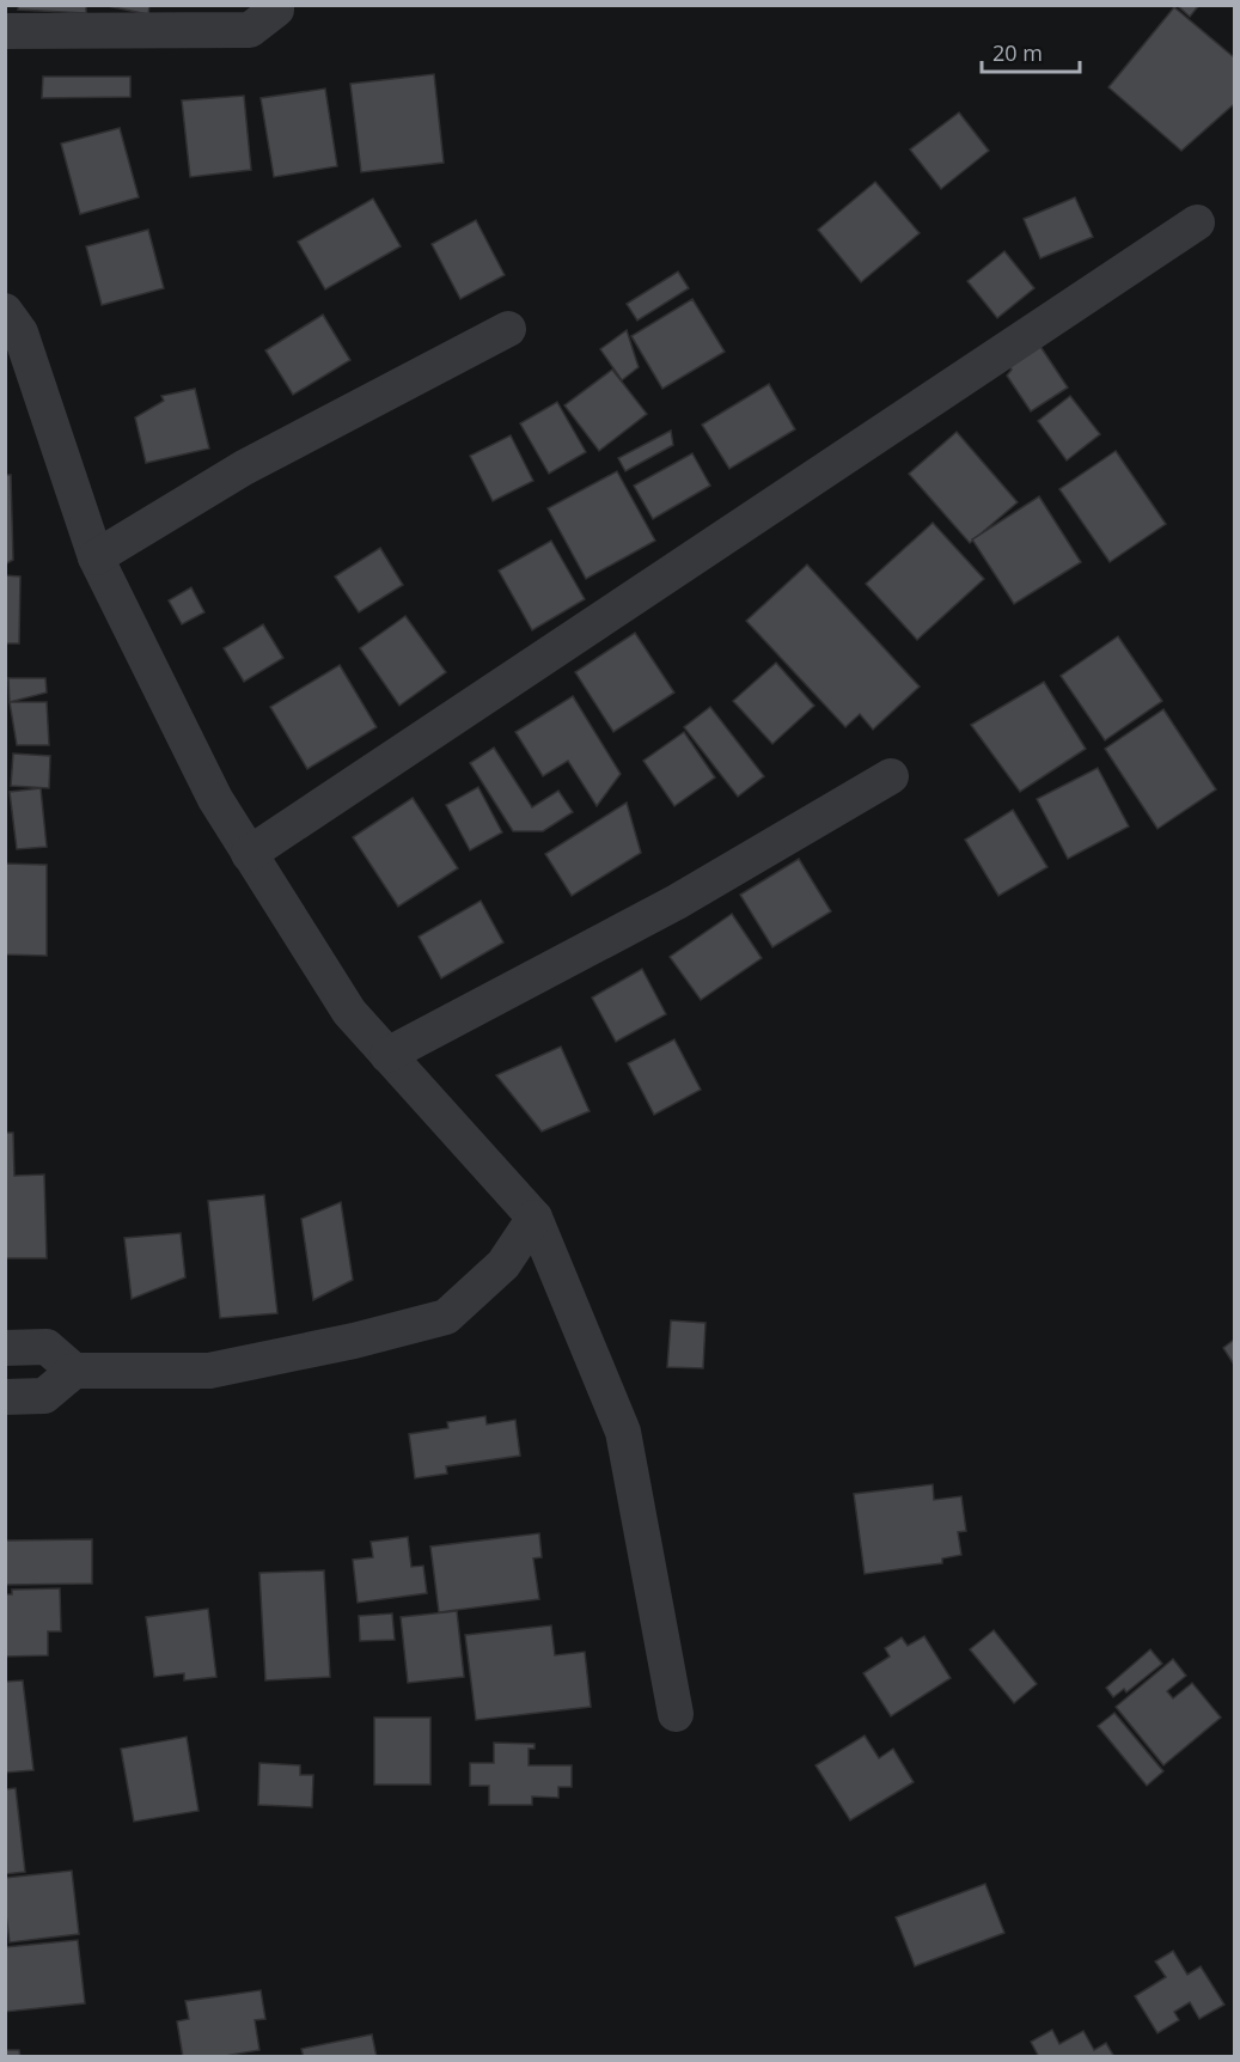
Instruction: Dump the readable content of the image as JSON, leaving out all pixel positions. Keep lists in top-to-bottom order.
{
  "scale_bar": "20 m"
}
